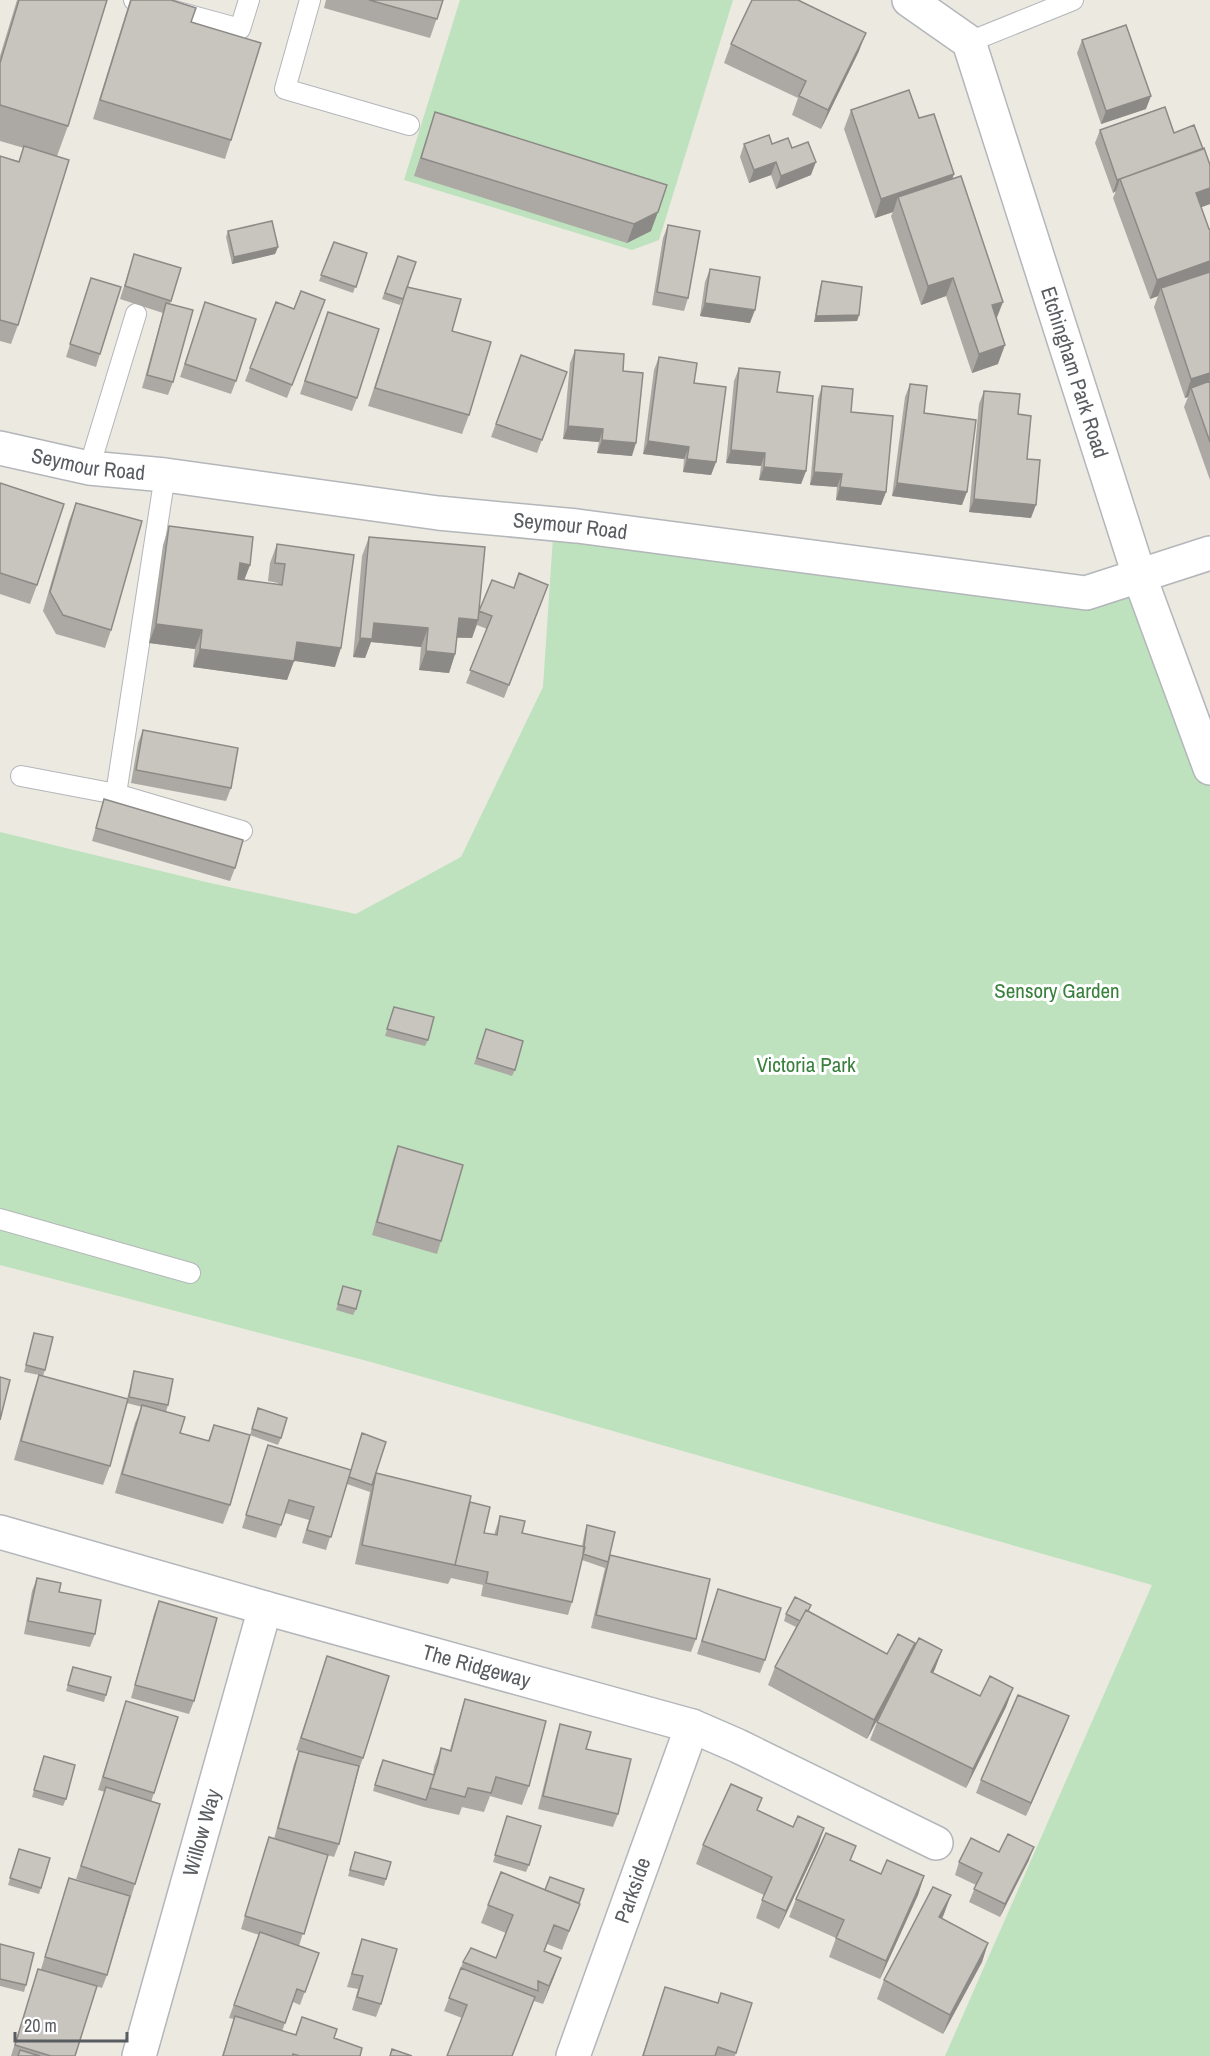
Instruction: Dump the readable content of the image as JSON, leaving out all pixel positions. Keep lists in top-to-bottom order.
{
  "streets": {
    "street": [
      "Etchingham Park Road",
      "Seymour Road",
      "The Ridgeway",
      "Willow Way",
      "Parkside"
    ]
  },
  "crossings": [
    ["Etchingham Park Road", "Seymour Road"],
    ["The Ridgeway", "Willow Way"],
    ["The Ridgeway", "Parkside"]
  ],
  "parks": ["Sensory Garden", "Victoria Park"],
  "scale_bar": "20 m"
}
